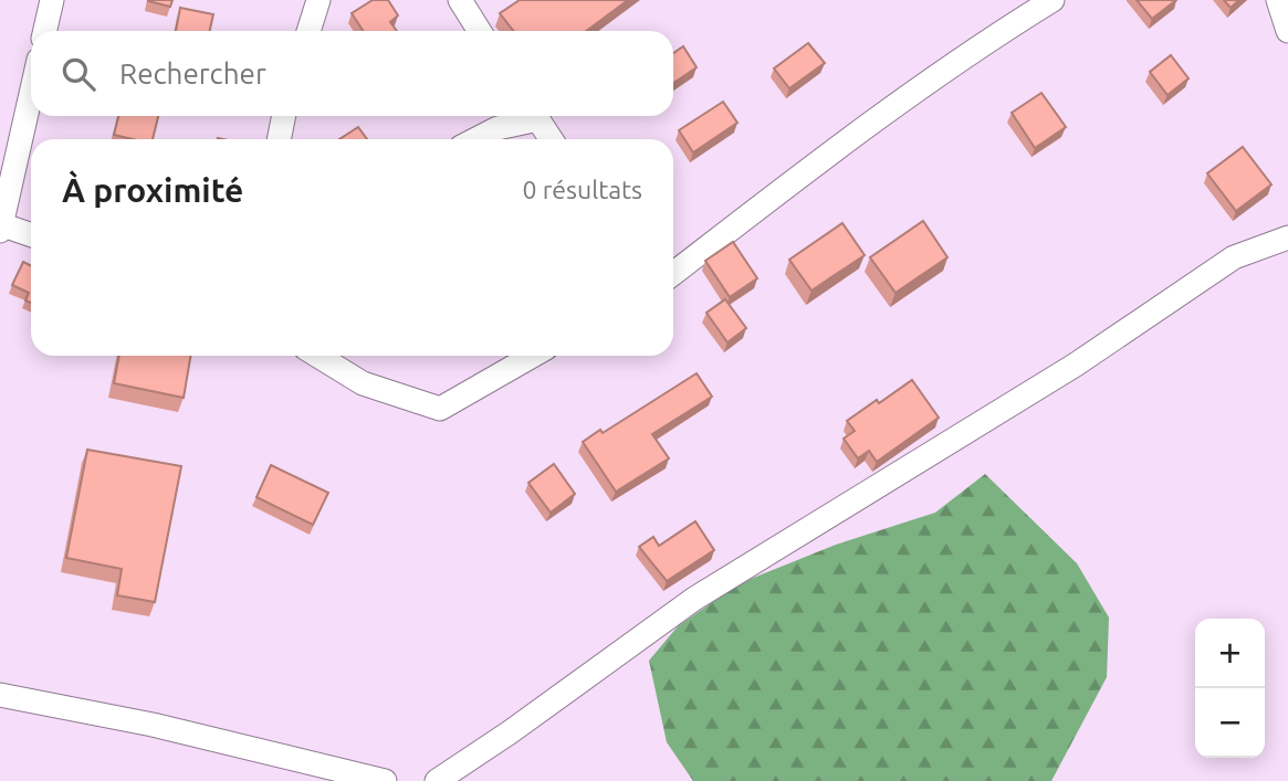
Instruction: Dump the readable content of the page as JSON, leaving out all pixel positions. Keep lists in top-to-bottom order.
{
  "page": {
    "search": "Rechercher",
    "heading": ["À proximité", "0 résultats"],
    "map_buttons": ["+", "−"]
  }
}
